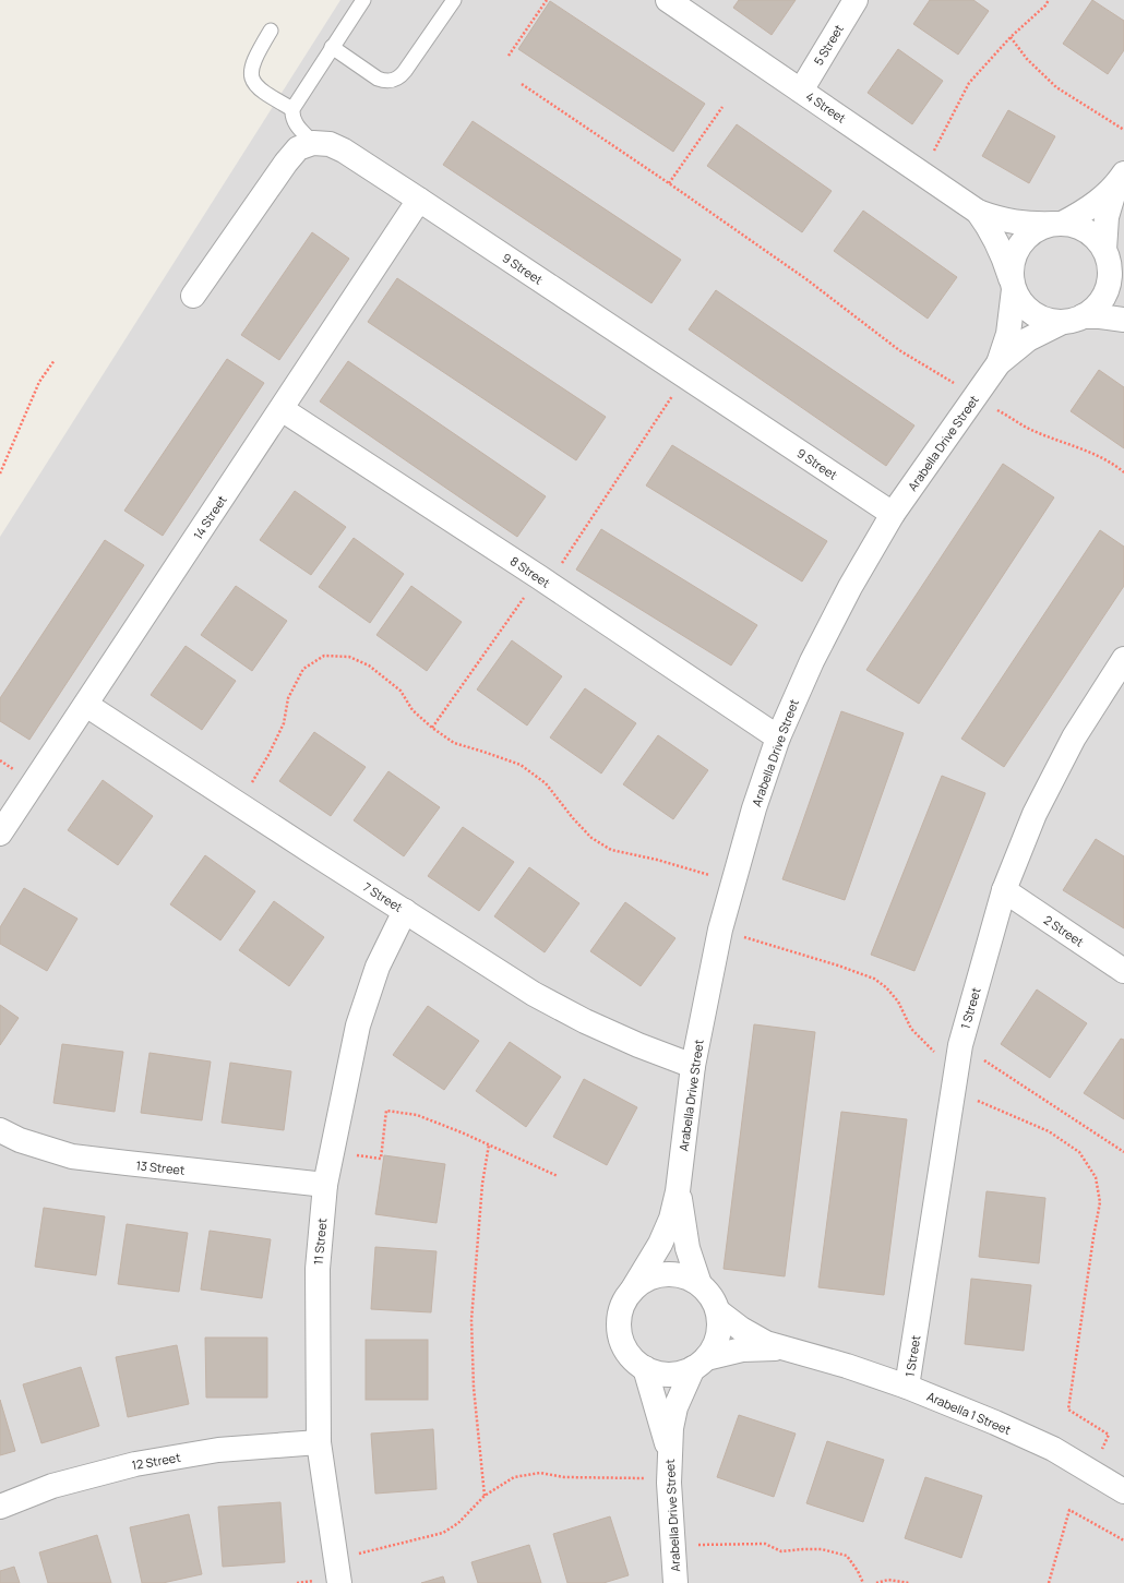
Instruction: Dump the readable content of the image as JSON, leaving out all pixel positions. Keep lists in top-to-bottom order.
{
  "streets": {
    "street": [
      "5 Street",
      "4 Street",
      "9 Street",
      "Arabella Drive Street",
      "14 Street",
      "8 Street",
      "7 Street",
      "2 Street",
      "1 Street",
      "13 Street",
      "11 Street",
      "Arabella 1 Street",
      "12 Street"
    ]
  },
  "crossings": [
    ["5 Street", "4 Street"],
    ["9 Street", "Arabella Drive Street"],
    ["9 Street", "14 Street"],
    ["Arabella Drive Street", "8 Street"],
    ["Arabella Drive Street", "7 Street"],
    ["Arabella Drive Street", "Arabella 1 Street"],
    ["14 Street", "8 Street"],
    ["14 Street", "7 Street"],
    ["7 Street", "11 Street"],
    ["2 Street", "1 Street"],
    ["1 Street", "Arabella 1 Street"],
    ["13 Street", "11 Street"],
    ["11 Street", "12 Street"]
  ]
}
